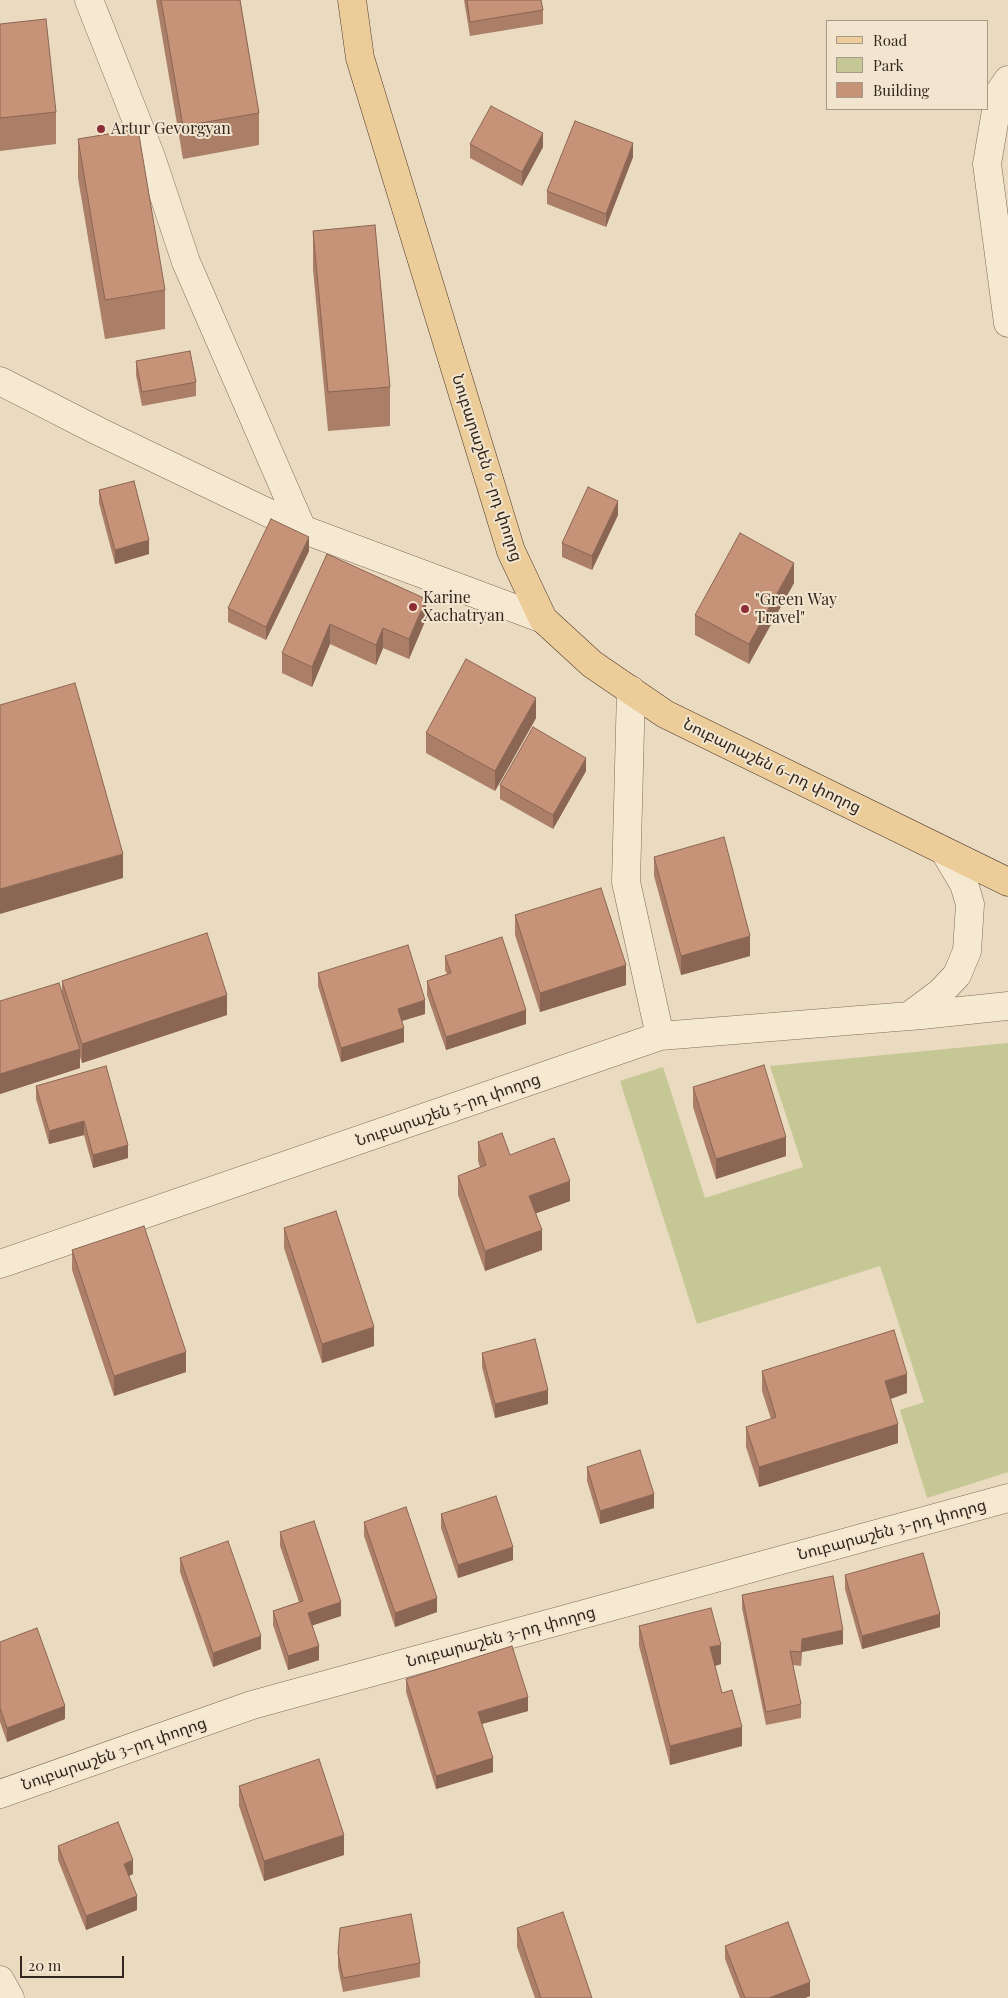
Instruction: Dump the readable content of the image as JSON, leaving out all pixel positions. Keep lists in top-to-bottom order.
{
  "streets": {
    "main road": ["Նուբարաշեն 6-րդ փողոց"],
    "street": ["Նուբարաշեն 5-րդ փողոց", "Նուբարաշեն 3-րդ փողոց"]
  },
  "places": ["Artur Gevorgyan", "Karine Xachatryan", "\"Green Way Travel\""],
  "legend": ["Road", "Park", "Building"],
  "scale_bar": "20 m"
}
